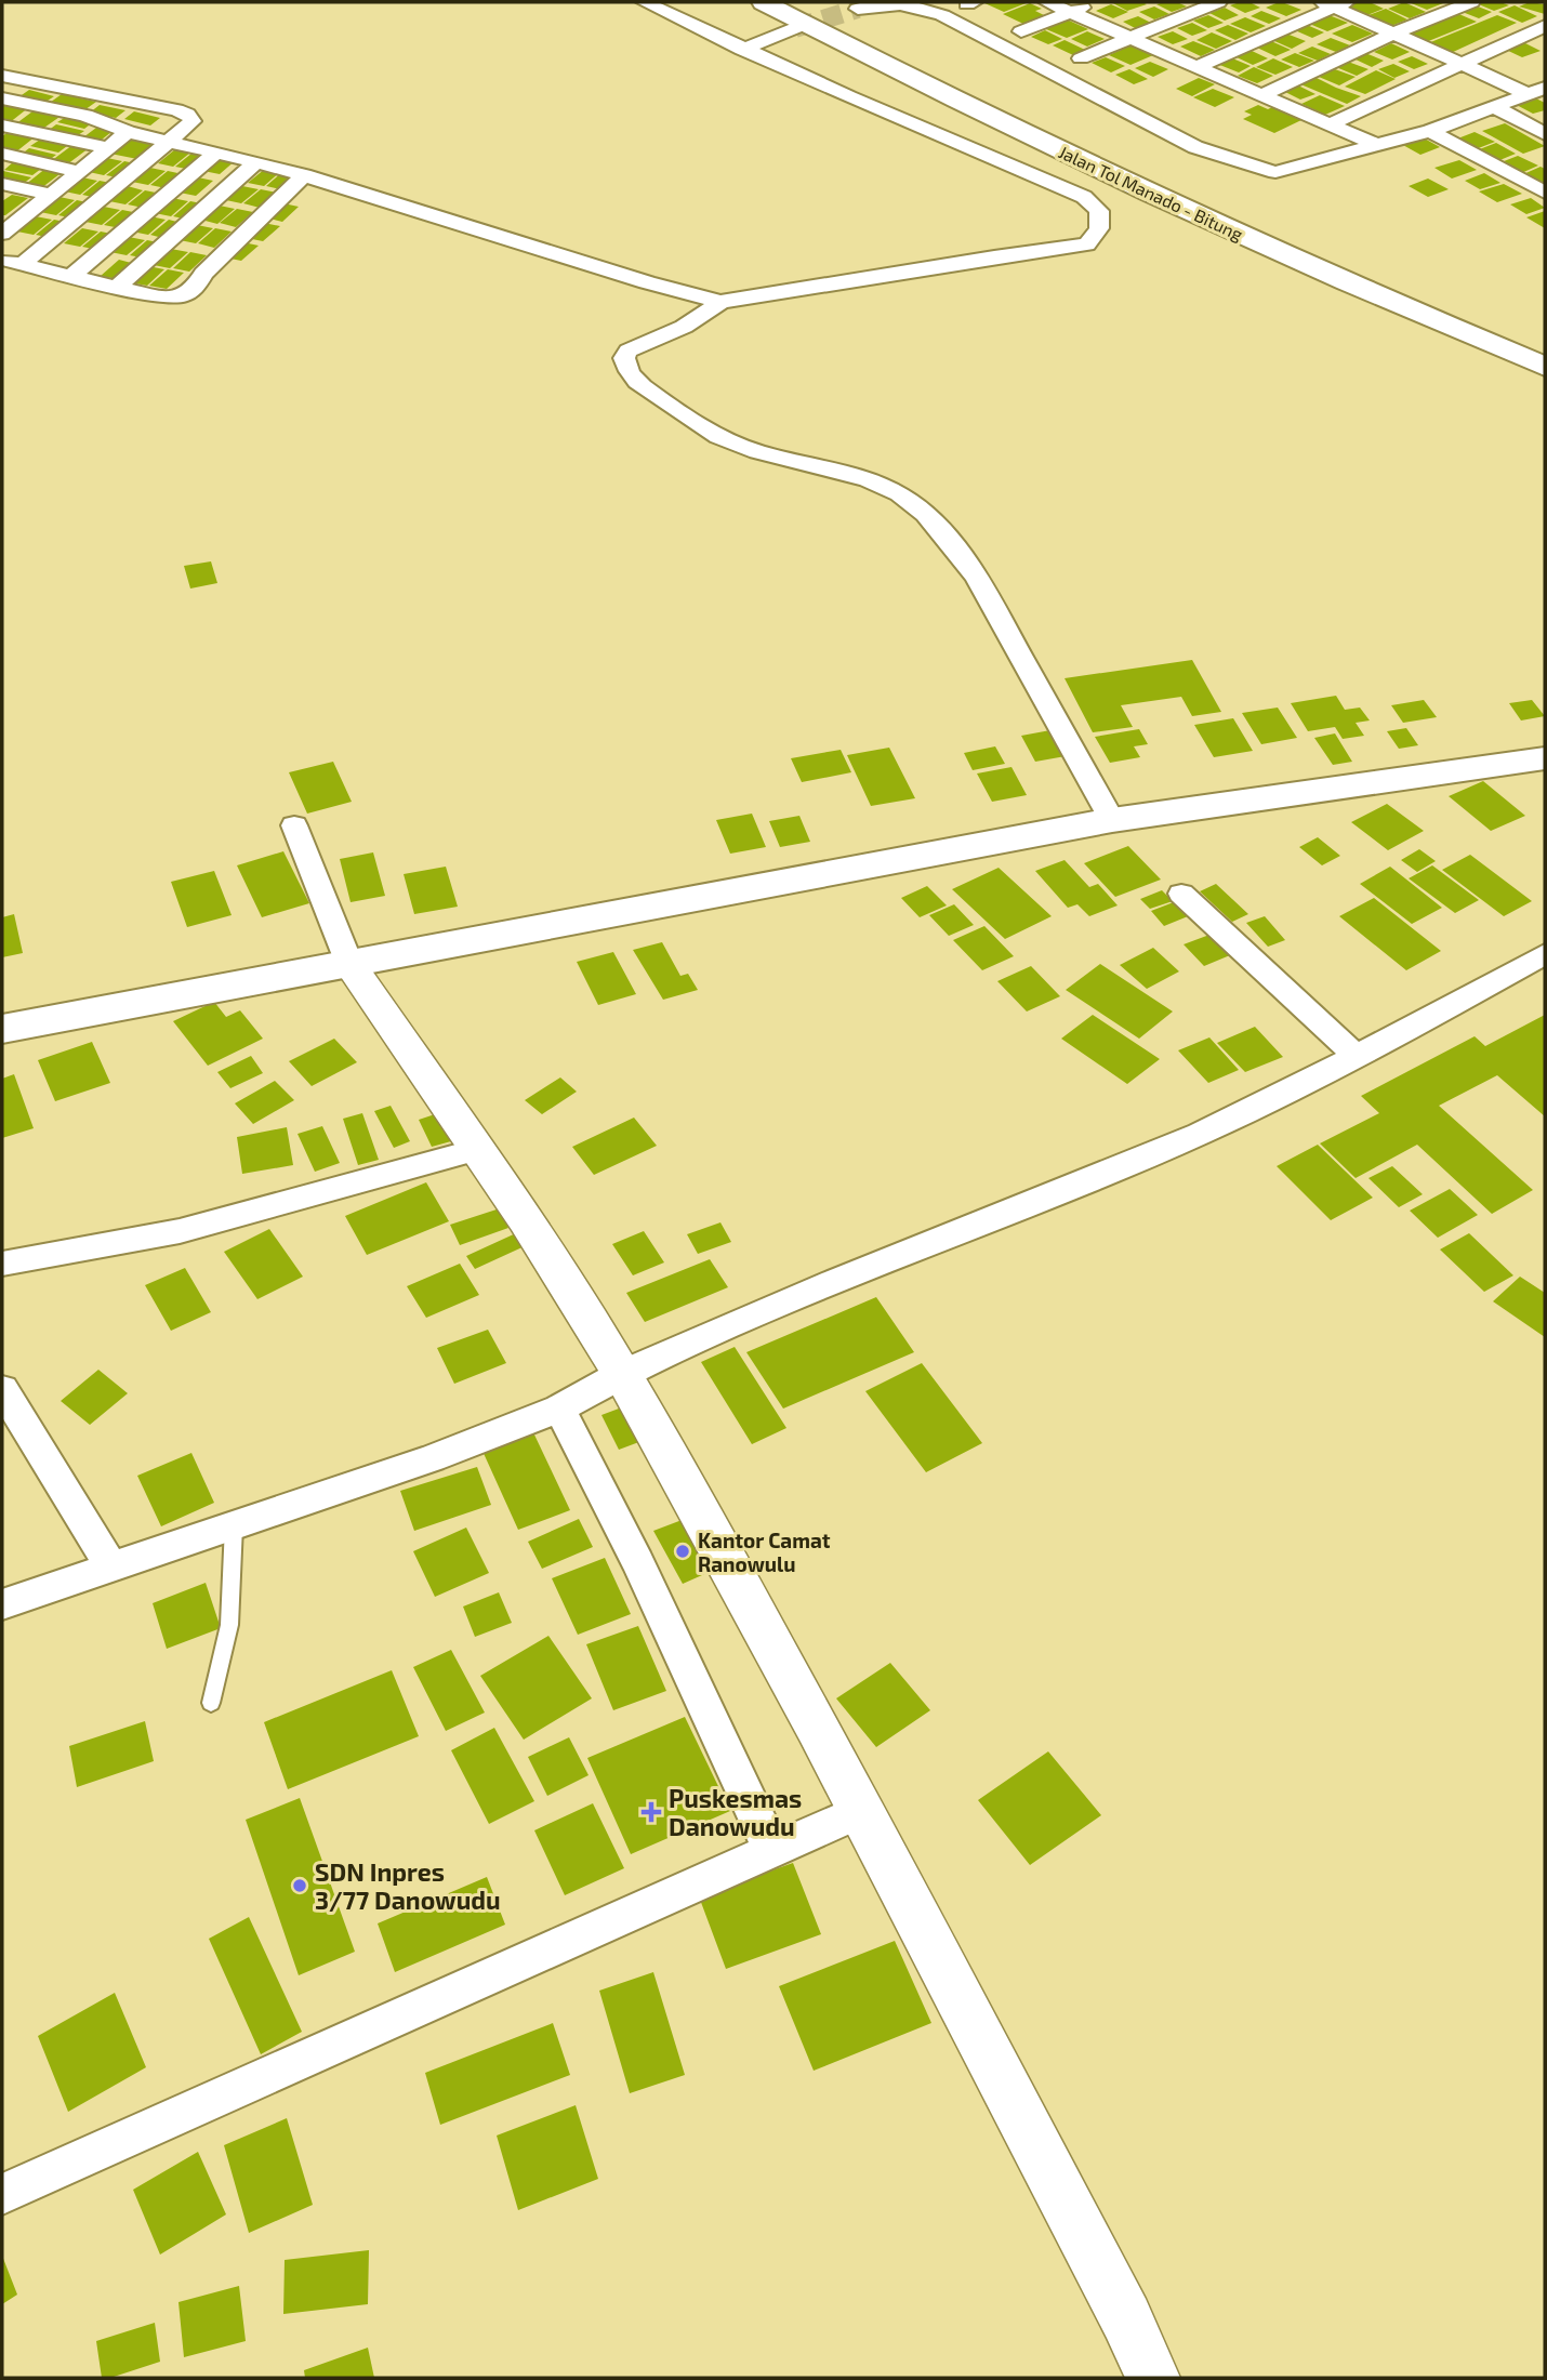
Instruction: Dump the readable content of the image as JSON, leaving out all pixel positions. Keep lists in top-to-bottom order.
{
  "streets": {
    "highway": ["Jalan Tol Manado - Bitung"]
  },
  "places": {
    "other": ["Kantor Camat Ranowulu", "SDN Inpres 3/77 Danowudu"],
    "health": ["Puskesmas Danowudu"]
  }
}
